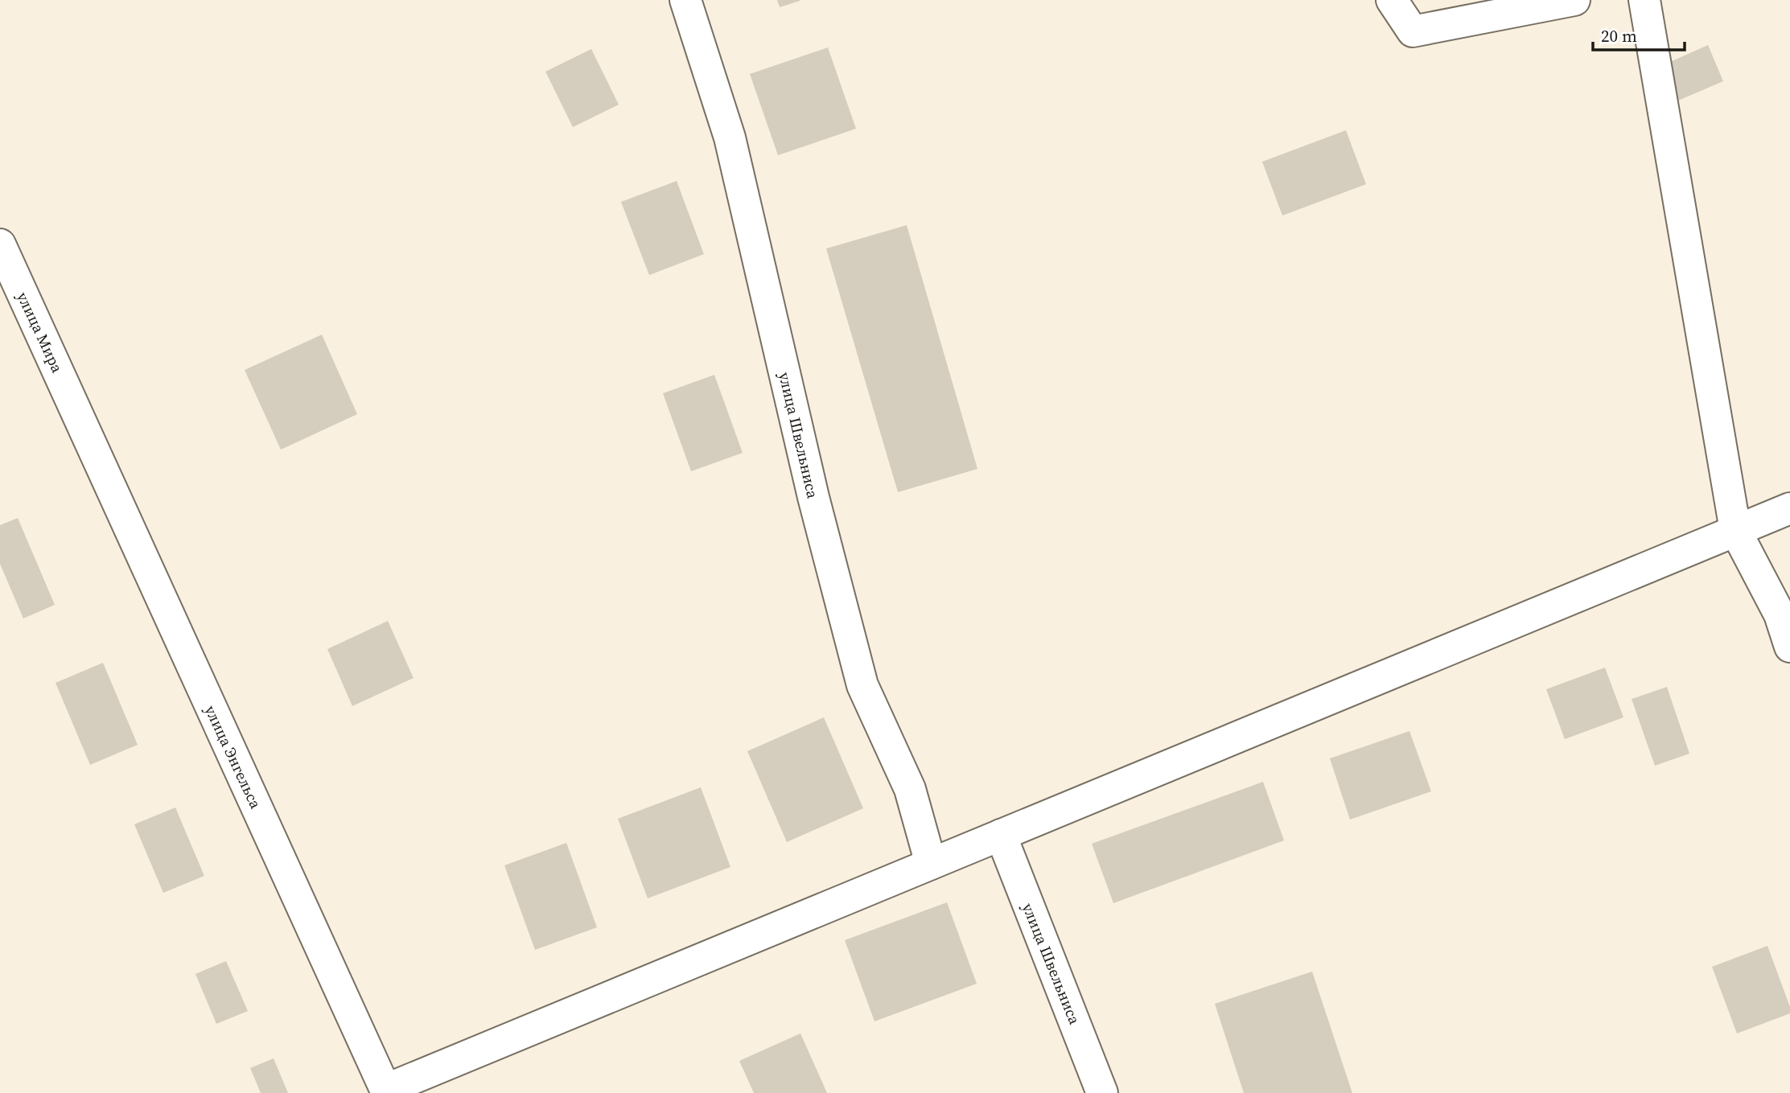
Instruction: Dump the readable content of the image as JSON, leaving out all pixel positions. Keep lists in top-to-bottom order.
{
  "streets": {
    "street": ["улица Мира", "улица Швельниса", "улица Энгельса"]
  },
  "crossings": [
    ["улица Мира", "улица Энгельса"]
  ],
  "scale_bar": "20 m"
}
